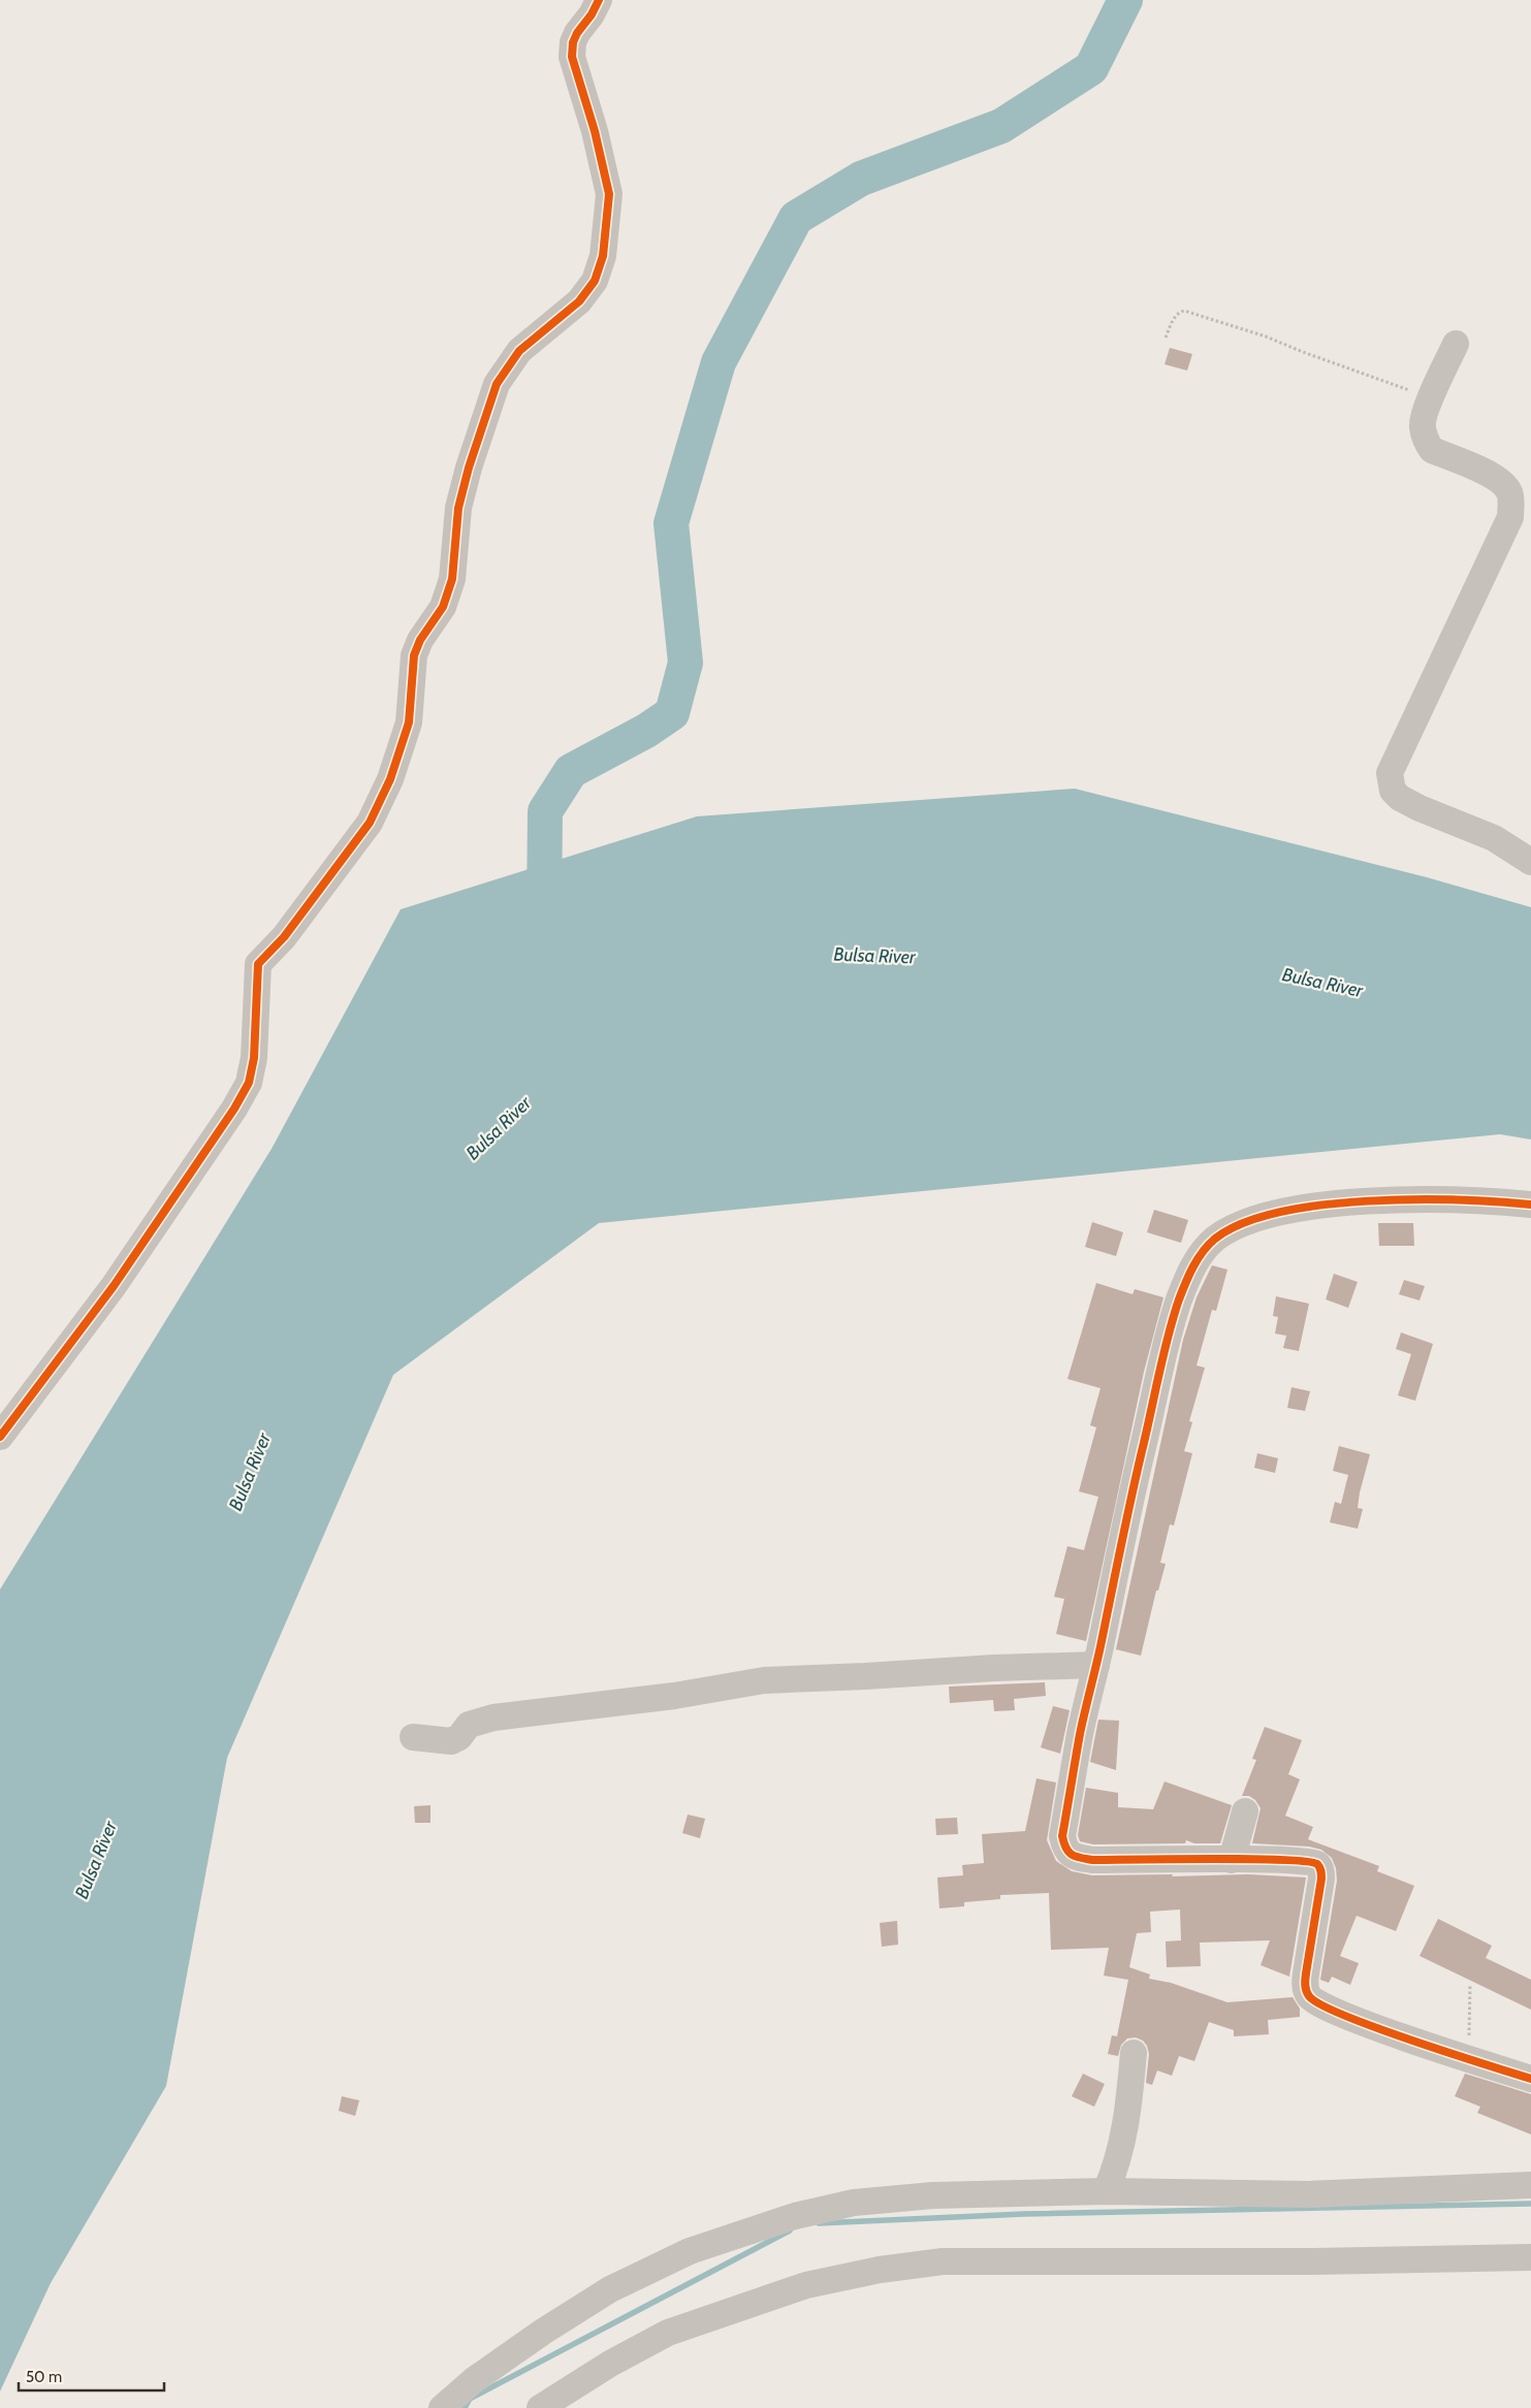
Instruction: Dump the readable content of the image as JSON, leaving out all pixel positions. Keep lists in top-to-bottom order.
{
  "water": ["Bulsa River"],
  "scale_bar": "50 m"
}
